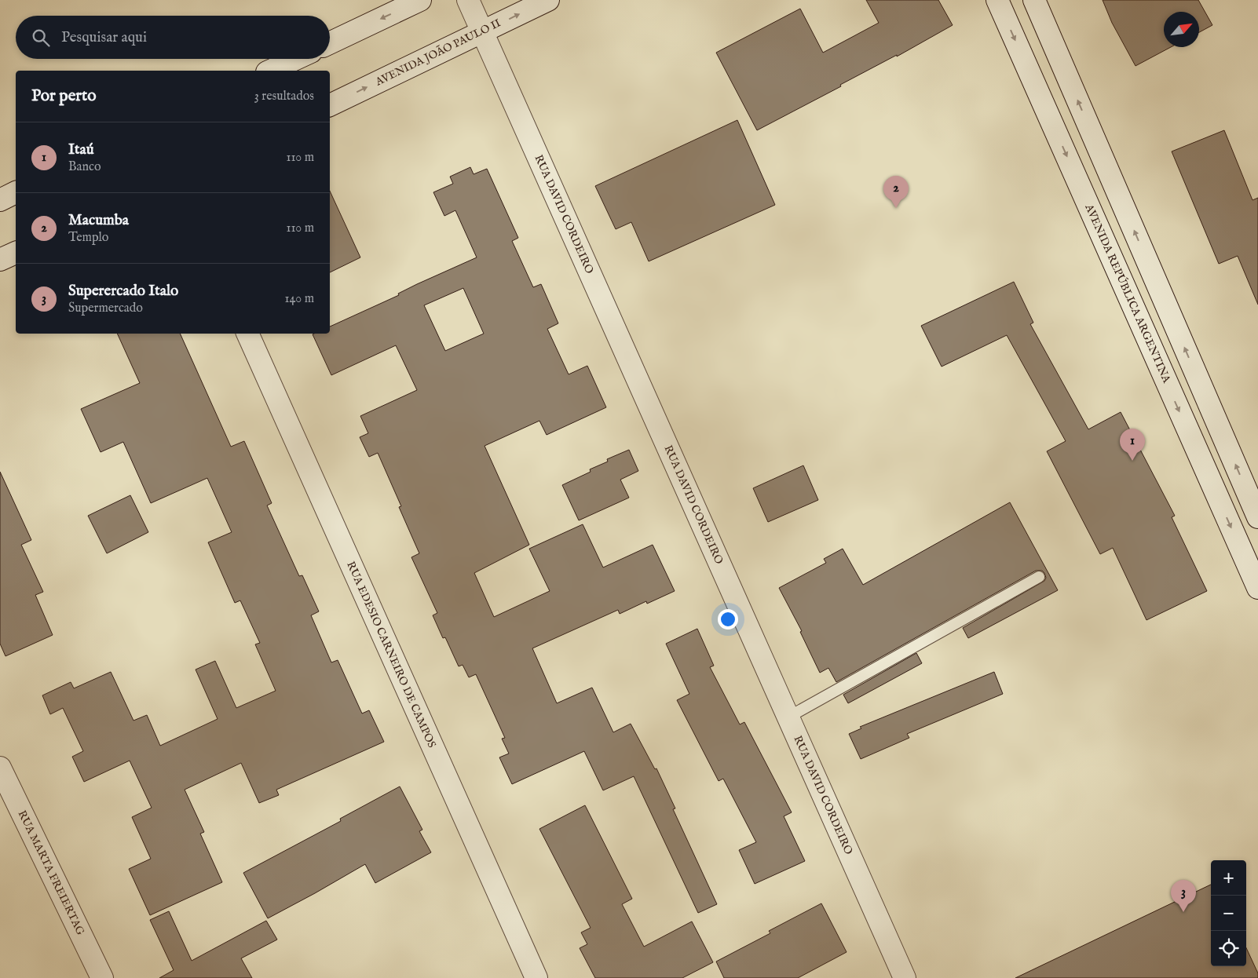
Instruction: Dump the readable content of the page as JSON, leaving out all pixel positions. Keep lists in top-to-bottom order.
{
  "streets": {
    "street": [
      "AVENIDA JOÃO PAULO II",
      "RUA DAVID CORDEIRO",
      "AVENIDA REPÚBLICA ARGENTINA",
      "RUA EDESIO CARNEIRO DE CAMPOS",
      "RUA MARTA FREIERTAG"
    ]
  },
  "crossings": [
    ["AVENIDA JOÃO PAULO II", "RUA DAVID CORDEIRO"]
  ],
  "north": "top right",
  "page": {
    "search": "Pesquisar aqui",
    "heading": ["Por perto", "3 resultados"],
    "list": [
      {
        "mark": "1",
        "name": "Itaú",
        "note": "Banco",
        "value": "110 m"
      },
      {
        "mark": "2",
        "name": "Macumba",
        "note": "Templo",
        "value": "110 m"
      },
      {
        "mark": "3",
        "name": "Superercado Italo",
        "note": "Supermercado",
        "value": "140 m"
      }
    ],
    "pins": ["2", "1", "3"],
    "map_buttons": ["+", "−"]
  }
}
